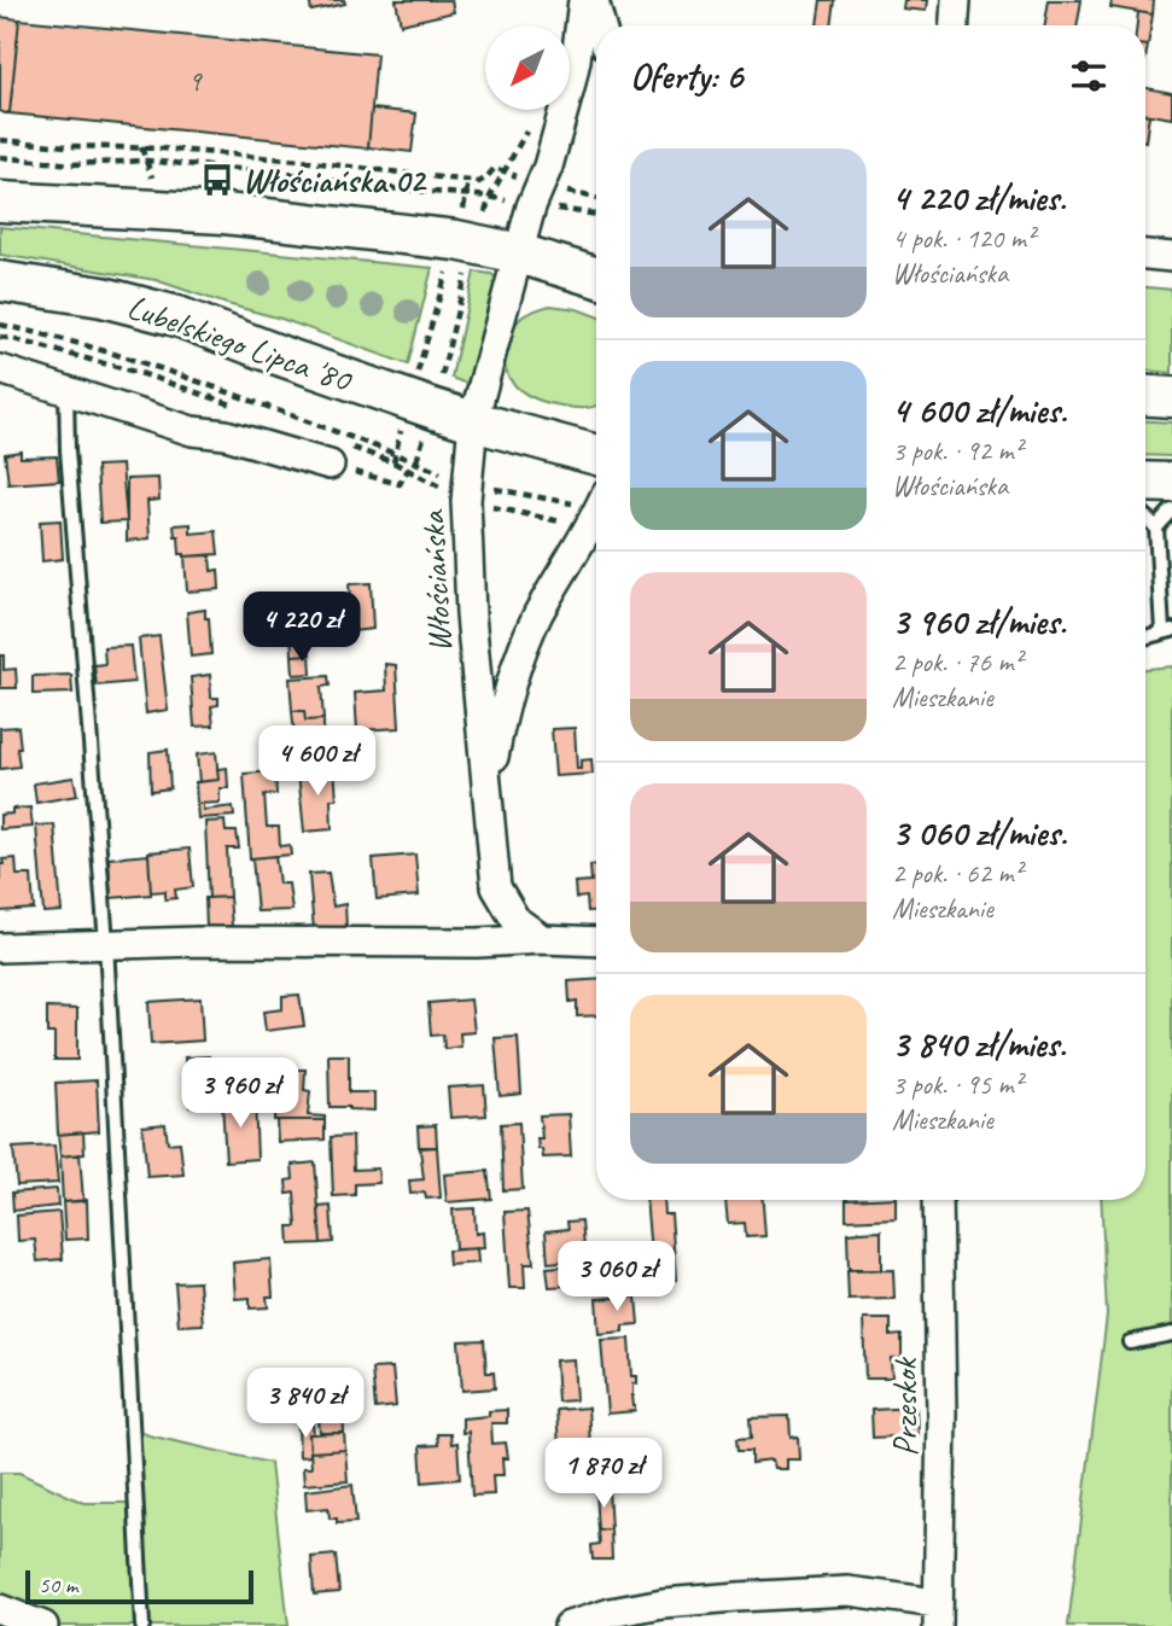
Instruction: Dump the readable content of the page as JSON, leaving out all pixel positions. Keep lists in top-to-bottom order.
{
  "streets": {
    "main road": ["Lubelskiego Lipca '80"],
    "street": ["Włościańska", "Przeskok"]
  },
  "crossings": [
    ["Lubelskiego Lipca '80", "Włościańska"]
  ],
  "places": {
    "bus stop": ["Włościańska 02"]
  },
  "house_numbers": ["9"],
  "scale_bar": "50 m",
  "north": "bottom left",
  "page": {
    "heading": "Oferty: 6",
    "list": [
      {
        "name": "4 220 zł/mies.",
        "note": "4 pok. · 120 m² · Włościańska"
      },
      {
        "name": "4 600 zł/mies.",
        "note": "3 pok. · 92 m² · Włościańska"
      },
      {
        "name": "3 960 zł/mies.",
        "note": "2 pok. · 76 m² · Mieszkanie"
      },
      {
        "name": "3 060 zł/mies.",
        "note": "2 pok. · 62 m² · Mieszkanie"
      },
      {
        "name": "3 840 zł/mies.",
        "note": "3 pok. · 95 m² · Mieszkanie"
      }
    ],
    "price": [
      "4 220 zł",
      "4 600 zł",
      "3 960 zł",
      "3 060 zł",
      "3 840 zł",
      "1 870 zł"
    ],
    "scale": "50 m"
  }
}
